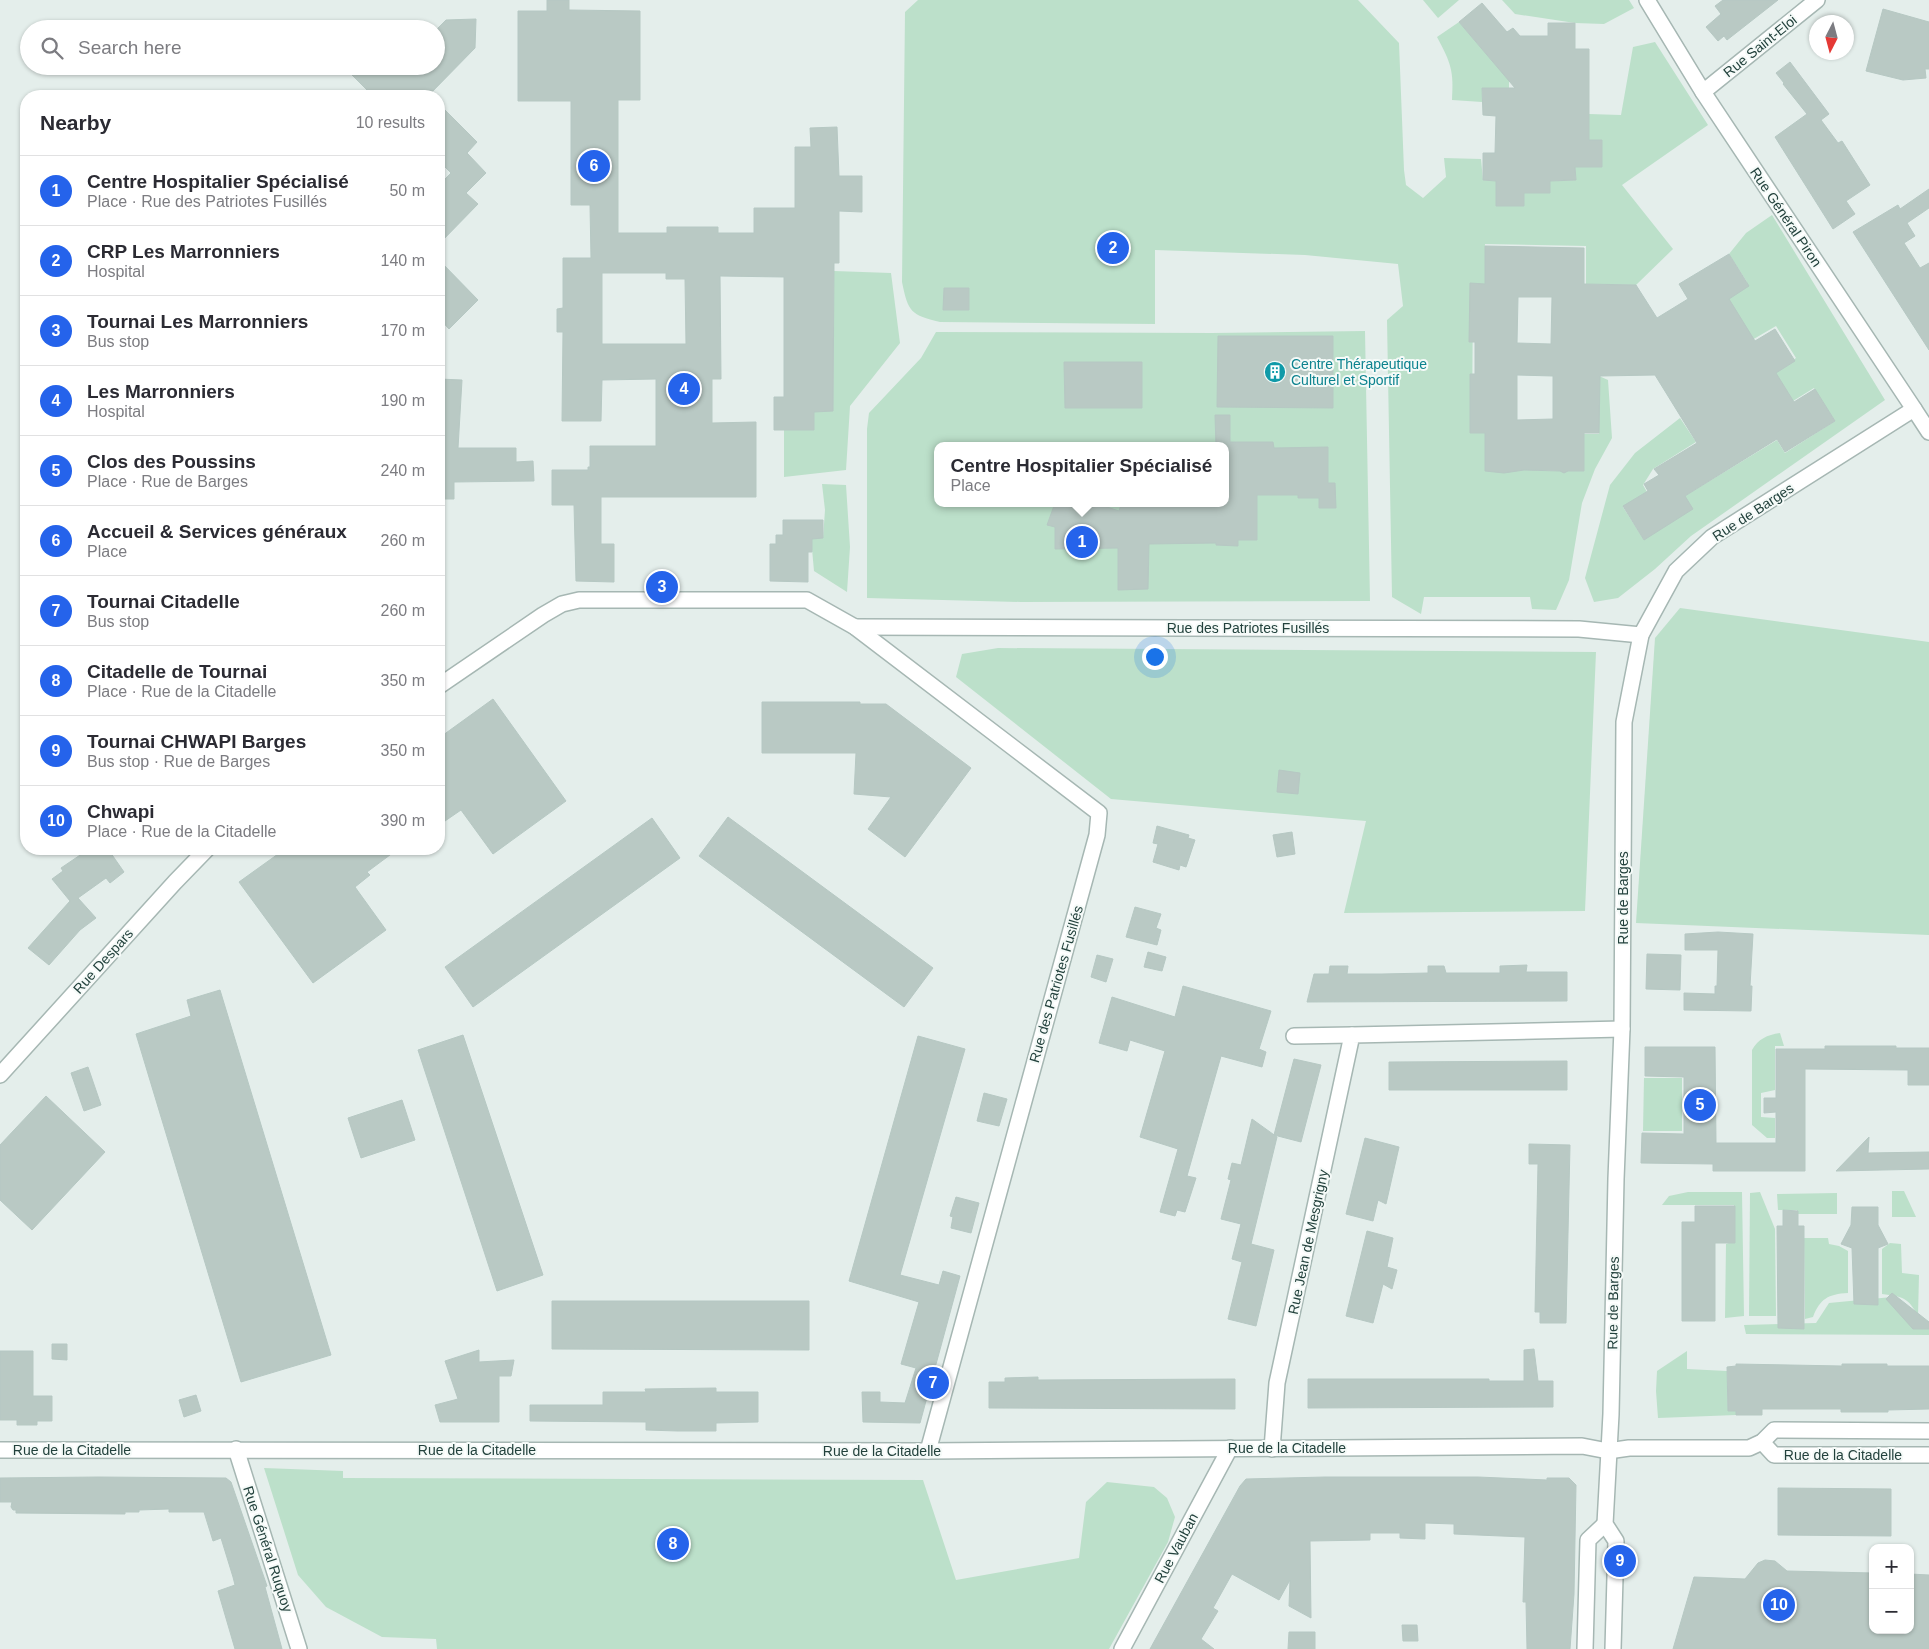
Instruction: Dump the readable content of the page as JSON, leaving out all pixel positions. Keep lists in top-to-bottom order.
{
  "streets": {
    "street": [
      "Rue Saint-Eloi",
      "Rue Général Piron",
      "Rue de Barges",
      "Rue des Patriotes Fusillés",
      "Rue Despars",
      "Rue Jean de Mesgrigny",
      "Rue de la Citadelle",
      "Rue Vauban",
      "Rue Général Ruquoy"
    ]
  },
  "crossings": [
    ["Rue Saint-Eloi", "Rue Général Piron"],
    ["Rue Général Piron", "Rue de Barges"],
    ["Rue de Barges", "Rue des Patriotes Fusillés"],
    ["Rue de Barges", "Rue de la Citadelle"],
    ["Rue des Patriotes Fusillés", "Rue de la Citadelle"],
    ["Rue Jean de Mesgrigny", "Rue de la Citadelle"],
    ["Rue de la Citadelle", "Rue Vauban"],
    ["Rue de la Citadelle", "Rue Général Ruquoy"]
  ],
  "places": {
    "building": ["Centre Thérapeutique Culturel et Sportif"]
  },
  "north": "bottom",
  "page": {
    "search": "Search here",
    "heading": ["Nearby", "10 results"],
    "pins": [
      "6",
      "2",
      "4",
      "1",
      "3",
      "5",
      "7",
      "8",
      "9",
      "10"
    ],
    "list": [
      {
        "mark": "1",
        "name": "Centre Hospitalier Spécialisé",
        "note": "Place · Rue des Patriotes Fusillés",
        "value": "50 m"
      },
      {
        "mark": "2",
        "name": "CRP Les Marronniers",
        "note": "Hospital",
        "value": "140 m"
      },
      {
        "mark": "3",
        "name": "Tournai Les Marronniers",
        "note": "Bus stop",
        "value": "170 m"
      },
      {
        "mark": "4",
        "name": "Les Marronniers",
        "note": "Hospital",
        "value": "190 m"
      },
      {
        "mark": "5",
        "name": "Clos des Poussins",
        "note": "Place · Rue de Barges",
        "value": "240 m"
      },
      {
        "mark": "6",
        "name": "Accueil & Services généraux",
        "note": "Place",
        "value": "260 m"
      },
      {
        "mark": "7",
        "name": "Tournai Citadelle",
        "note": "Bus stop",
        "value": "260 m"
      },
      {
        "mark": "8",
        "name": "Citadelle de Tournai",
        "note": "Place · Rue de la Citadelle",
        "value": "350 m"
      },
      {
        "mark": "9",
        "name": "Tournai CHWAPI Barges",
        "note": "Bus stop · Rue de Barges",
        "value": "350 m"
      },
      {
        "mark": "10",
        "name": "Chwapi",
        "note": "Place · Rue de la Citadelle",
        "value": "390 m"
      }
    ],
    "popup": ["Centre Hospitalier Spécialisé", "Place"],
    "map_buttons": ["+", "−"]
  }
}
